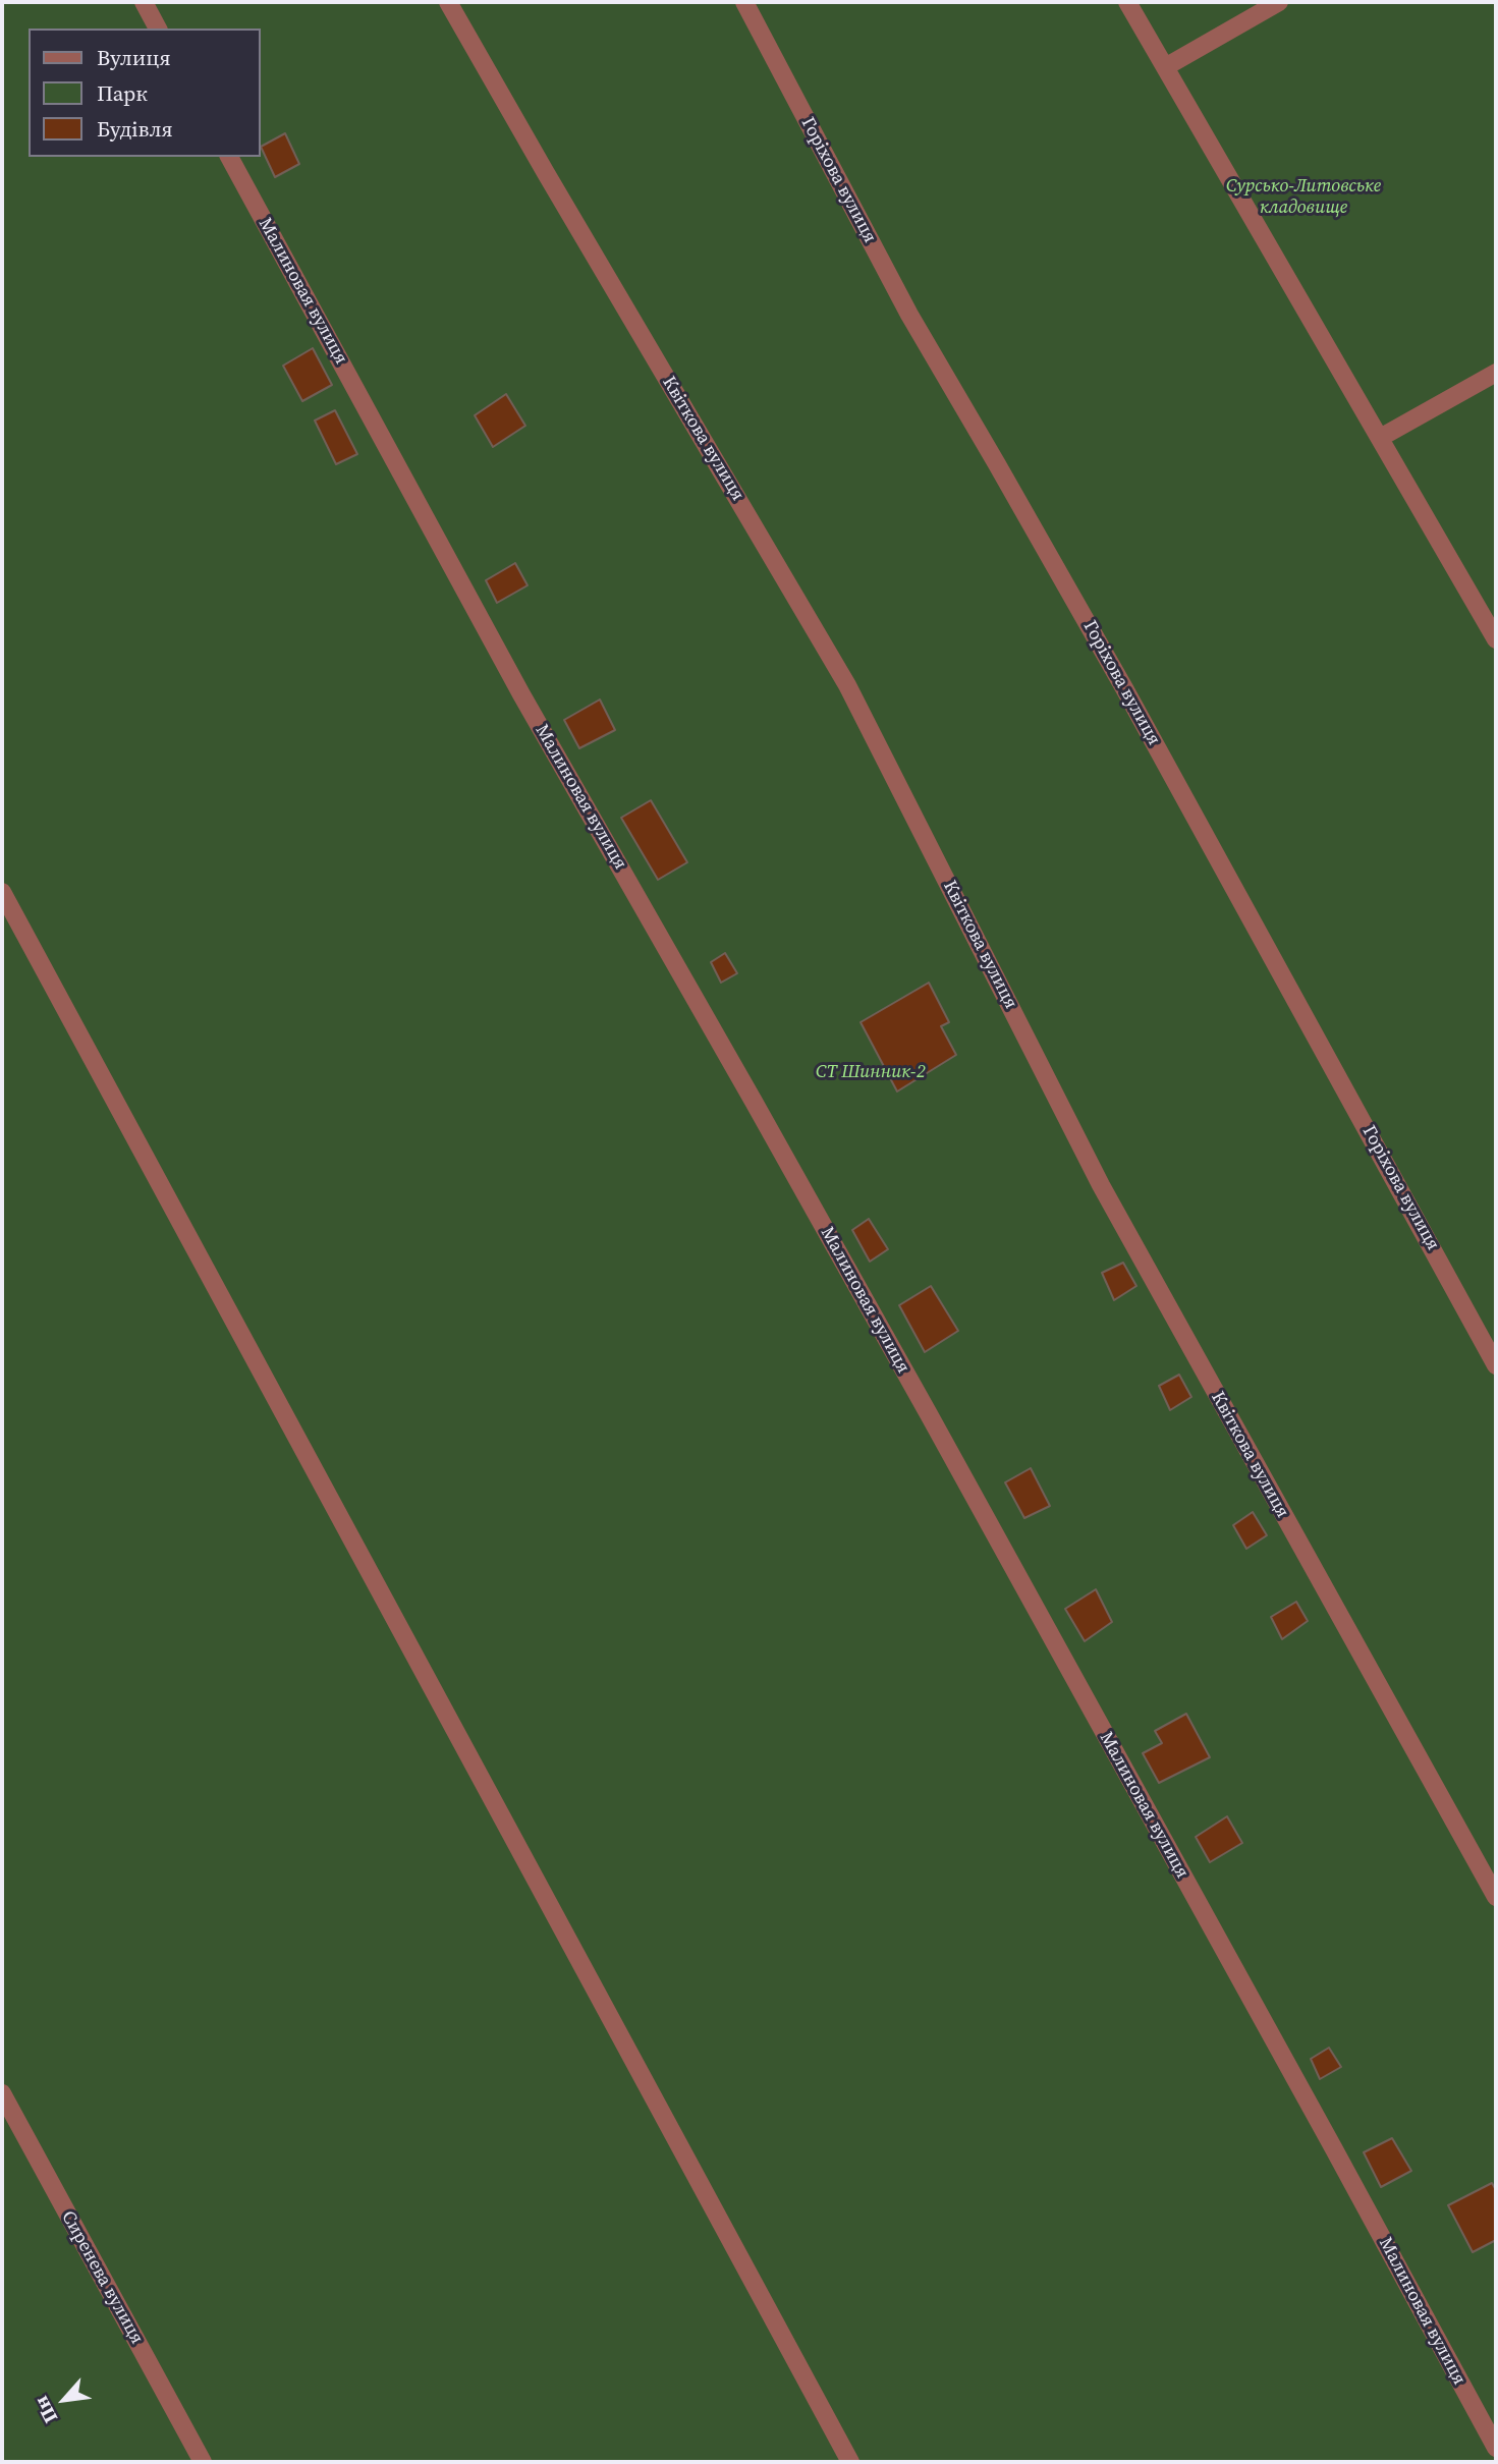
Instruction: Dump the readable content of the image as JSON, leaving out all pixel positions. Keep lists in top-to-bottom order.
{
  "streets": {
    "street": [
      "Горіхова вулиця",
      "Малиновая вулиця",
      "Квіткова вулиця",
      "Сиренева вулиця"
    ]
  },
  "parks": ["Сурсько-Литовське кладовище", "СТ Шинник-2"],
  "legend": ["Вулиця", "Парк", "Будівля"],
  "north": "bottom left"
}
